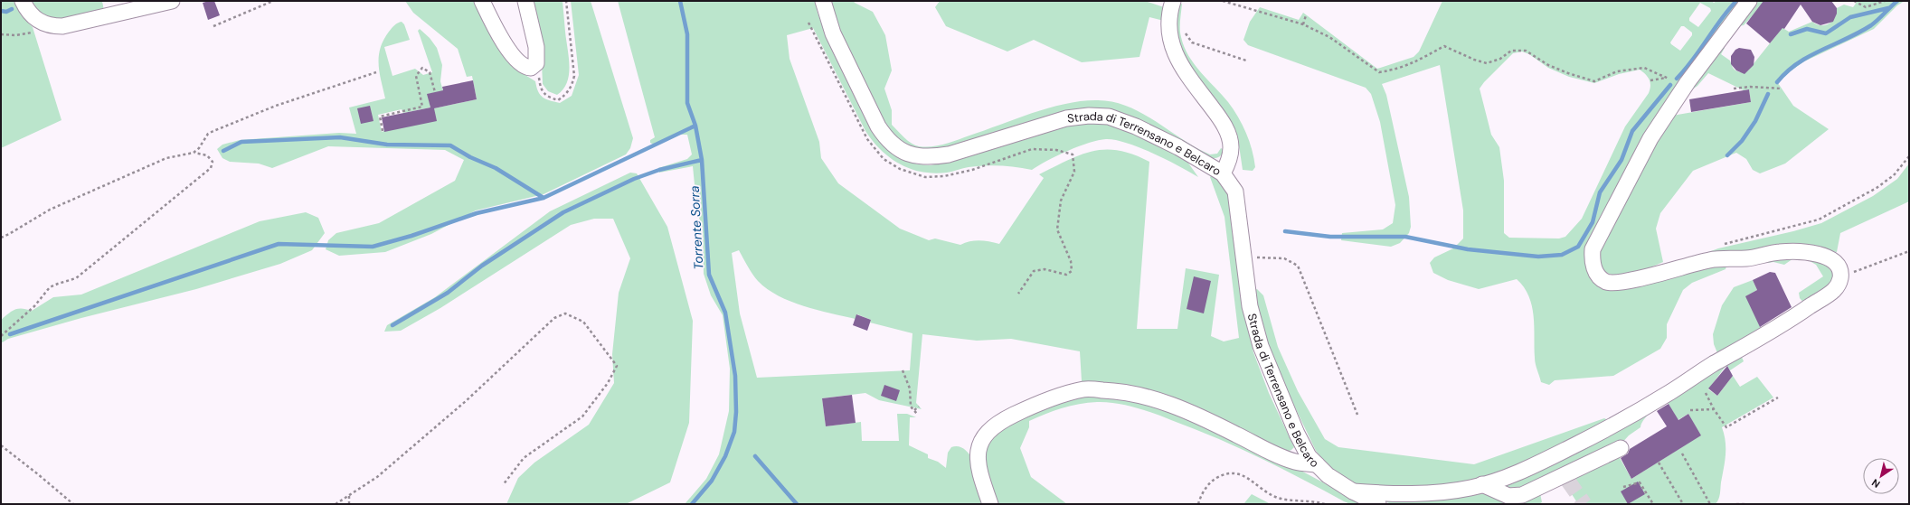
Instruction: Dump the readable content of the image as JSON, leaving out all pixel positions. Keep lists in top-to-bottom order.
{
  "streets": {
    "street": ["Strada di Terrensano e Belcaro"]
  },
  "water": ["Torrente Sorra"],
  "north": "bottom left"
}
